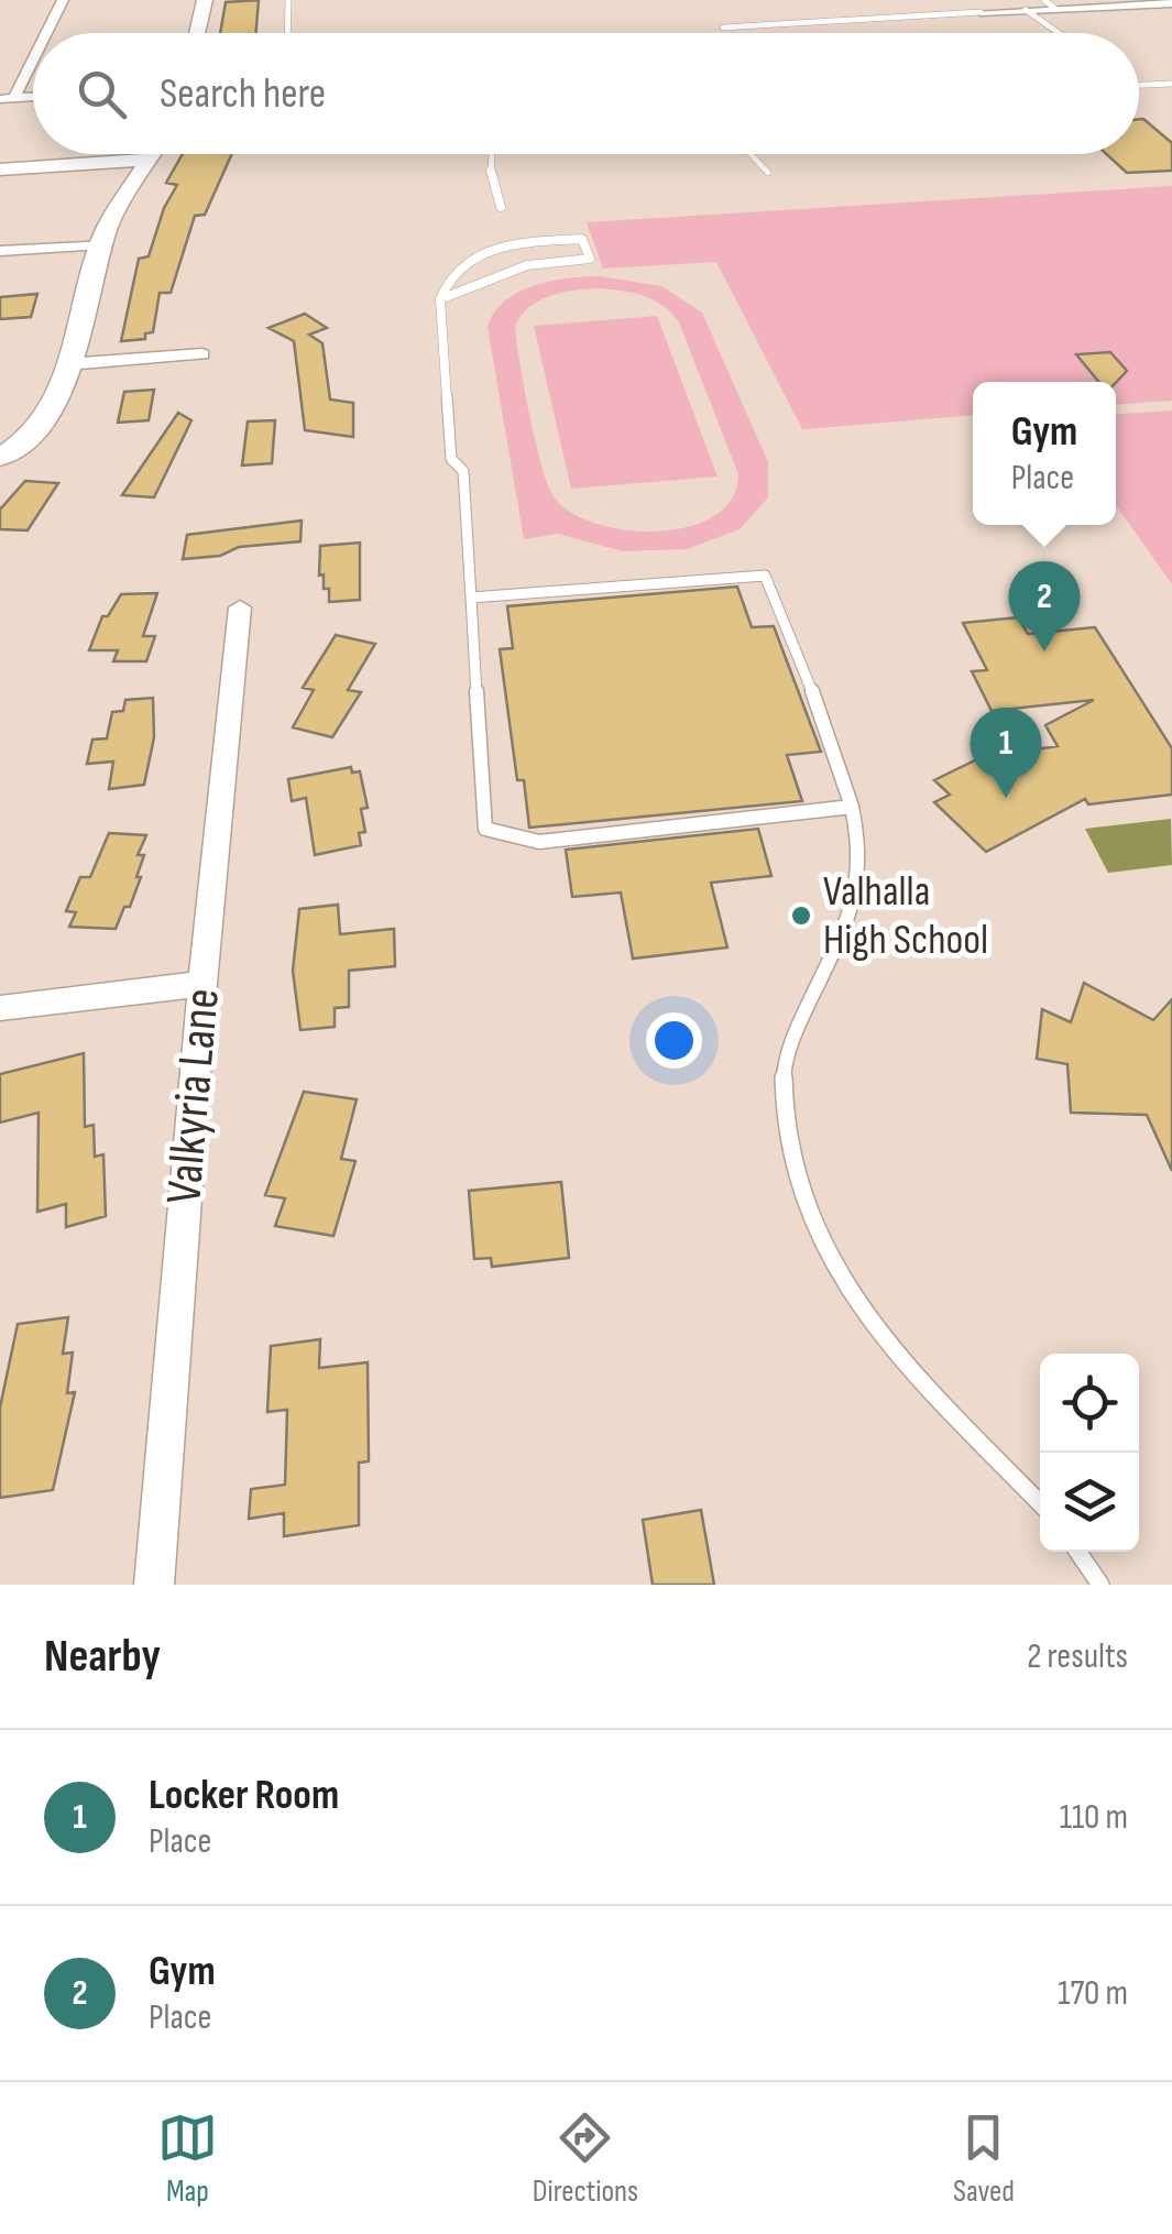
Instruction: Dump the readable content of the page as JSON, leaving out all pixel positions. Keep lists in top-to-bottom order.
{
  "streets": {
    "street": ["Valkyria Lane"]
  },
  "places": ["Valhalla High School"],
  "page": {
    "search": "Search here",
    "popup": ["Gym", "Place"],
    "pins": ["2", "1"],
    "heading": ["Nearby", "2 results"],
    "list": [
      {
        "mark": "1",
        "name": "Locker Room",
        "note": "Place",
        "value": "110 m"
      },
      {
        "mark": "2",
        "name": "Gym",
        "note": "Place",
        "value": "170 m"
      }
    ],
    "nav": ["Map", "Directions", "Saved"]
  }
}
